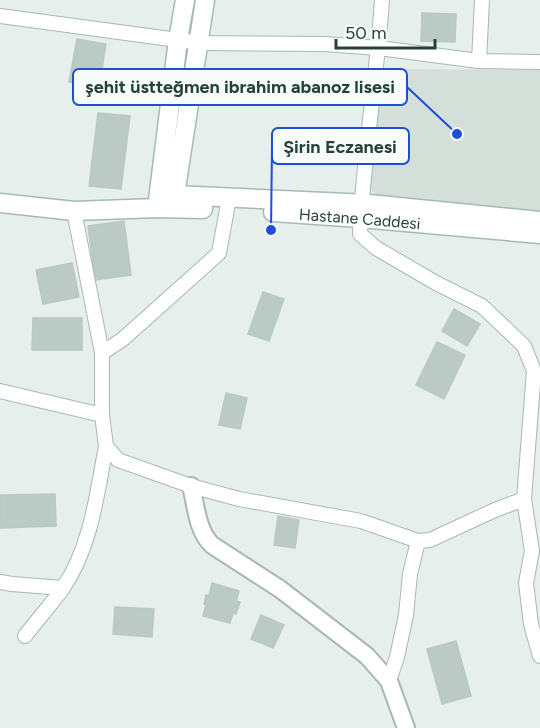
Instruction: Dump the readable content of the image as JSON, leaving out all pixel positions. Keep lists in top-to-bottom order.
{
  "streets": {
    "main road": ["Hastane Caddesi"]
  },
  "places": ["şehit üstteğmen ibrahim abanoz lisesi", "Şirin Eczanesi"],
  "scale_bar": "50 m"
}
